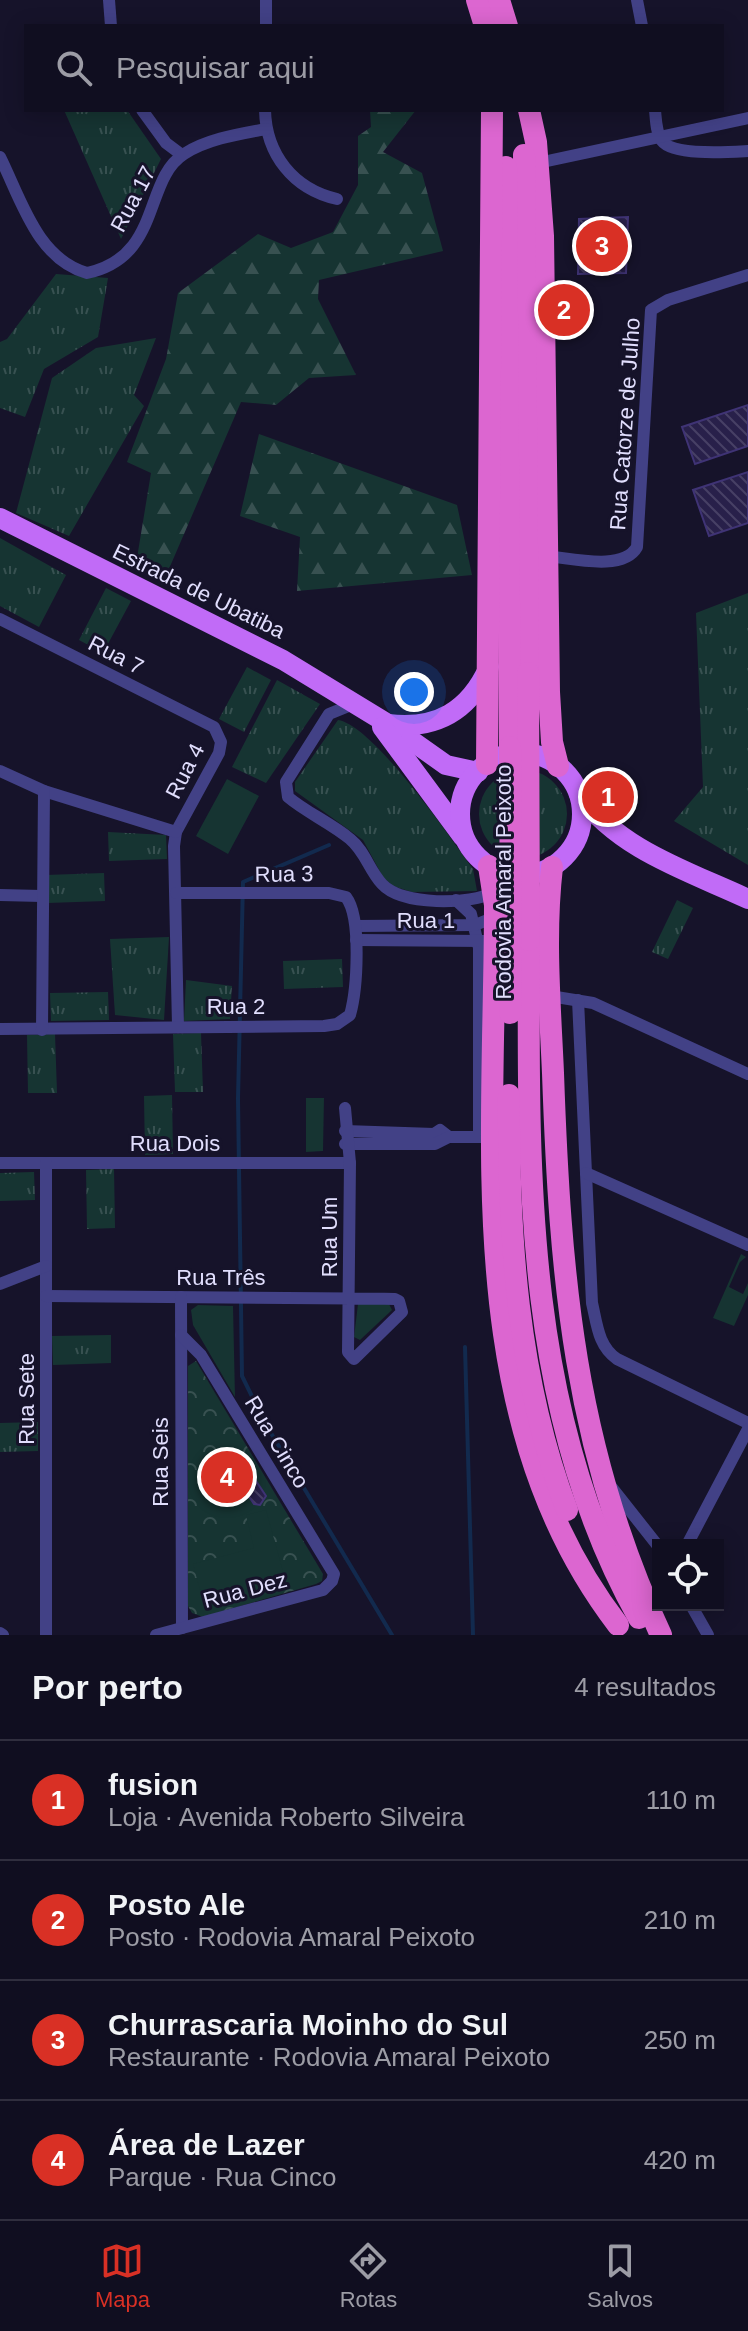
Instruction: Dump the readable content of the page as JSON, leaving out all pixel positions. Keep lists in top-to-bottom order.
{
  "streets": {
    "highway": ["Rodovia Amaral Peixoto"],
    "main road": ["Estrada de Ubatiba"],
    "street": [
      "Rua 17",
      "Rua Catorze de Julho",
      "Rua 7",
      "Rua 4",
      "Rua 3",
      "Rua 1",
      "Rua 2",
      "Rua Dois",
      "Rua Um",
      "Rua Três",
      "Rua Sete",
      "Rua Cinco",
      "Rua Seis",
      "Rua Dez"
    ]
  },
  "crossings": [
    ["Rua 7", "Rua 4"],
    ["Rua 3", "Rua 1"],
    ["Rua 3", "Rua 2"],
    ["Rodovia Amaral Peixoto", "Rua 1"],
    ["Rua 1", "Rua 2"],
    ["Rua Dois", "Rua Um"],
    ["Rua Dois", "Rua Sete"],
    ["Rua Um", "Rua Três"],
    ["Rua Três", "Rua Sete"],
    ["Rua Três", "Rua Seis"],
    ["Rua Cinco", "Rua Seis"],
    ["Rua Cinco", "Rua Dez"],
    ["Rua Seis", "Rua Dez"]
  ],
  "page": {
    "search": "Pesquisar aqui",
    "pins": [
      "3",
      "2",
      "1",
      "4"
    ],
    "heading": ["Por perto", "4 resultados"],
    "list": [
      {
        "mark": "1",
        "name": "fusion",
        "note": "Loja · Avenida Roberto Silveira",
        "value": "110 m"
      },
      {
        "mark": "2",
        "name": "Posto Ale",
        "note": "Posto · Rodovia Amaral Peixoto",
        "value": "210 m"
      },
      {
        "mark": "3",
        "name": "Churrascaria Moinho do Sul",
        "note": "Restaurante · Rodovia Amaral Peixoto",
        "value": "250 m"
      },
      {
        "mark": "4",
        "name": "Área de Lazer",
        "note": "Parque · Rua Cinco",
        "value": "420 m"
      }
    ],
    "nav": ["Mapa", "Rotas", "Salvos"]
  }
}
